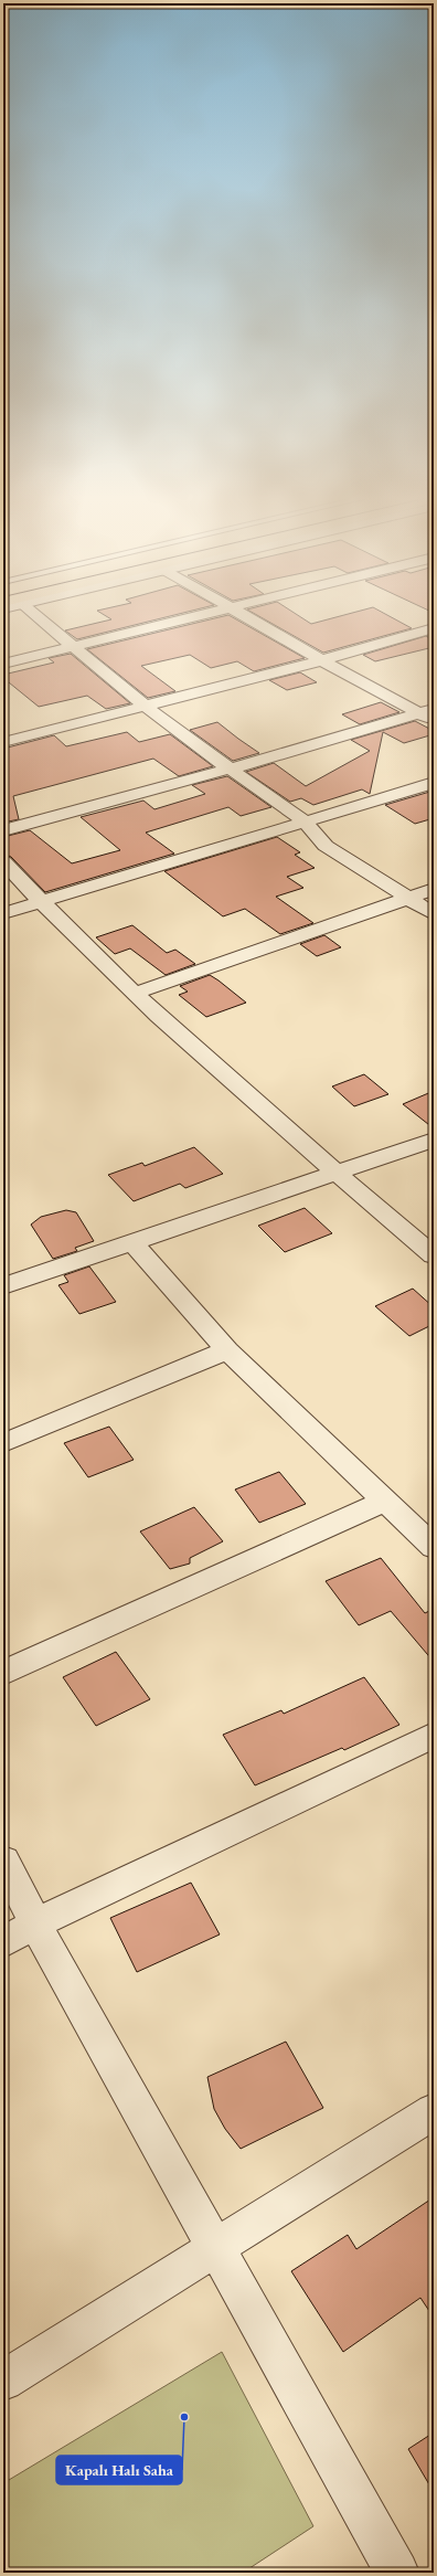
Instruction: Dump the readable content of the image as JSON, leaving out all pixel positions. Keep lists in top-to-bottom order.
{
  "places": ["Kapalı Halı Saha"]
}
